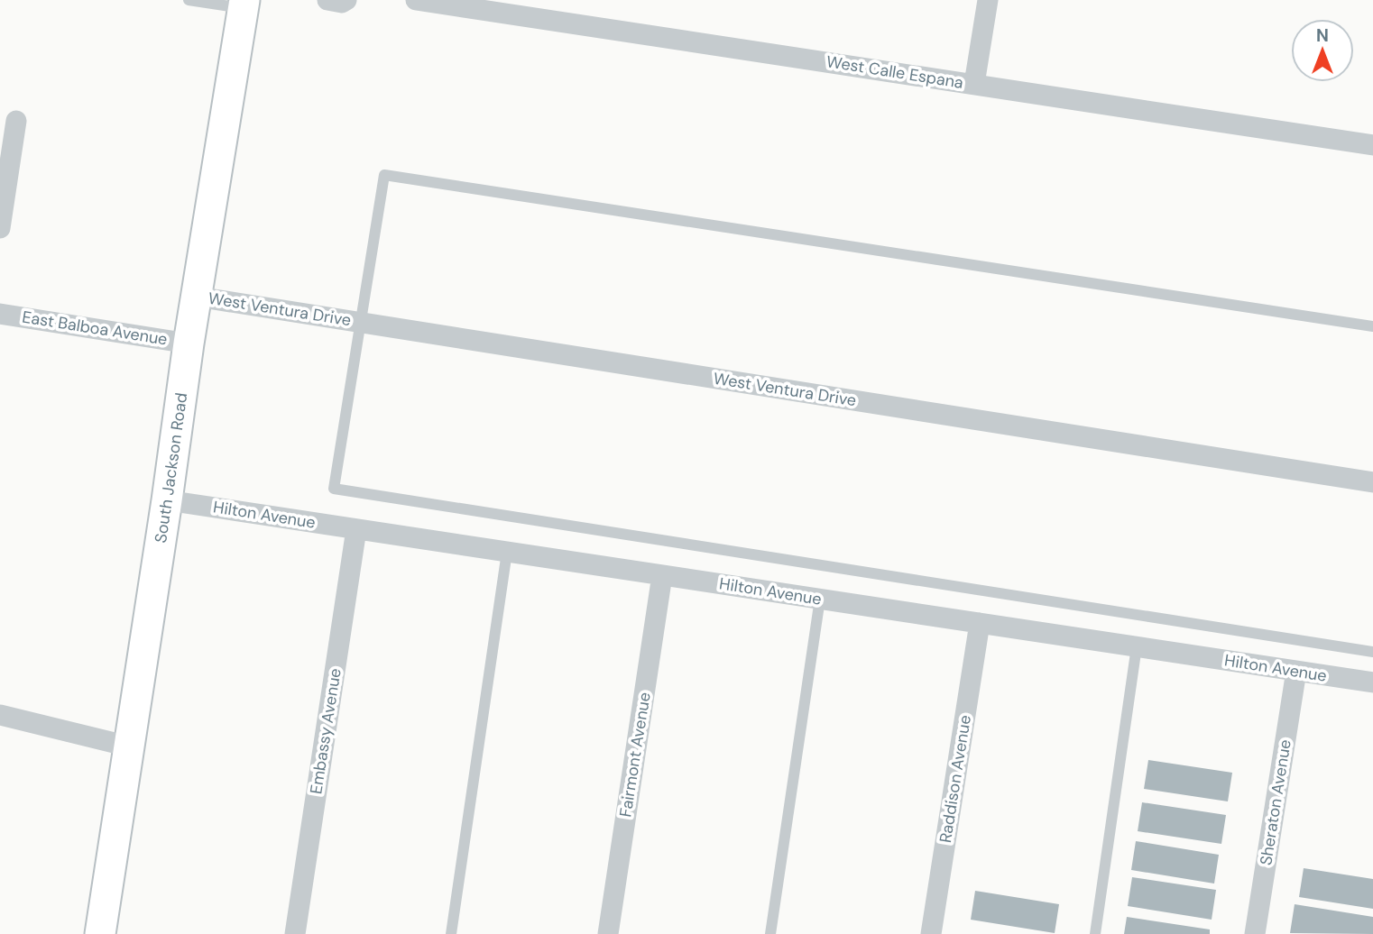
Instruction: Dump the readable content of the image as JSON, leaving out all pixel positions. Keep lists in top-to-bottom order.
{
  "streets": {
    "main road": ["South Jackson Road"],
    "street": [
      "West Calle Espana",
      "West Ventura Drive",
      "East Balboa Avenue",
      "Hilton Avenue",
      "Embassy Avenue",
      "Fairmont Avenue",
      "Raddison Avenue",
      "Sheraton Avenue"
    ]
  },
  "crossings": [
    ["West Ventura Drive", "South Jackson Road"],
    ["East Balboa Avenue", "South Jackson Road"],
    ["South Jackson Road", "Hilton Avenue"],
    ["Hilton Avenue", "Embassy Avenue"],
    ["Hilton Avenue", "Fairmont Avenue"],
    ["Hilton Avenue", "Raddison Avenue"],
    ["Hilton Avenue", "Sheraton Avenue"]
  ],
  "north": "top"
}
